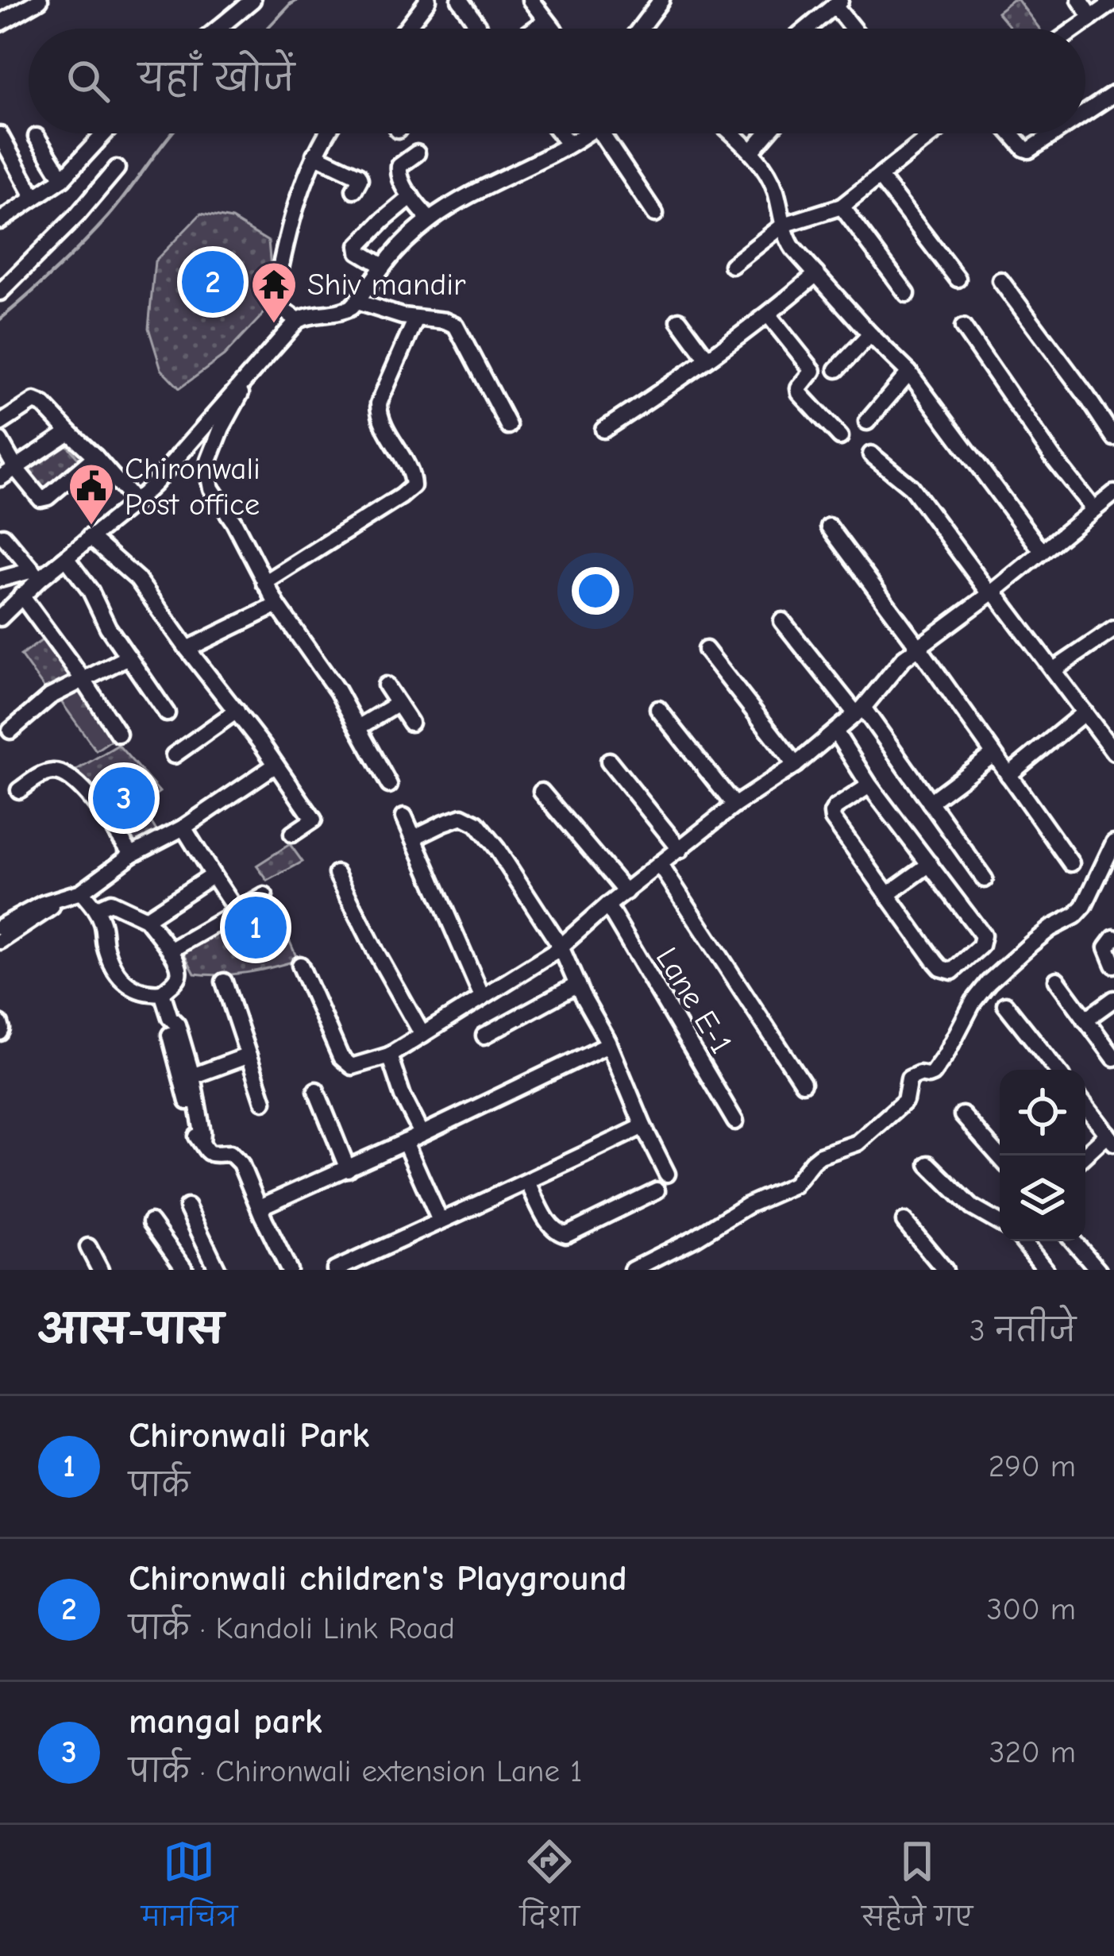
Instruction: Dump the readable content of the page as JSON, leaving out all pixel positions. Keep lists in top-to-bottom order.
{
  "streets": {
    "street": ["Lane E-1"]
  },
  "places": {
    "temple": ["Shiv mandir"],
    "public building": ["Chironwali Post office"]
  },
  "page": {
    "search": "यहाँ खोजें",
    "pins": ["2", "3", "1"],
    "heading": ["आस-पास", "3 नतीजे"],
    "list": [
      {
        "mark": "1",
        "name": "Chironwali Park",
        "note": "पार्क",
        "value": "290 m"
      },
      {
        "mark": "2",
        "name": "Chironwali children's Playground",
        "note": "पार्क · Kandoli Link Road",
        "value": "300 m"
      },
      {
        "mark": "3",
        "name": "mangal park",
        "note": "पार्क · Chironwali extension Lane 1",
        "value": "320 m"
      }
    ],
    "nav": ["मानचित्र", "दिशा", "सहेजे गए"]
  }
}
